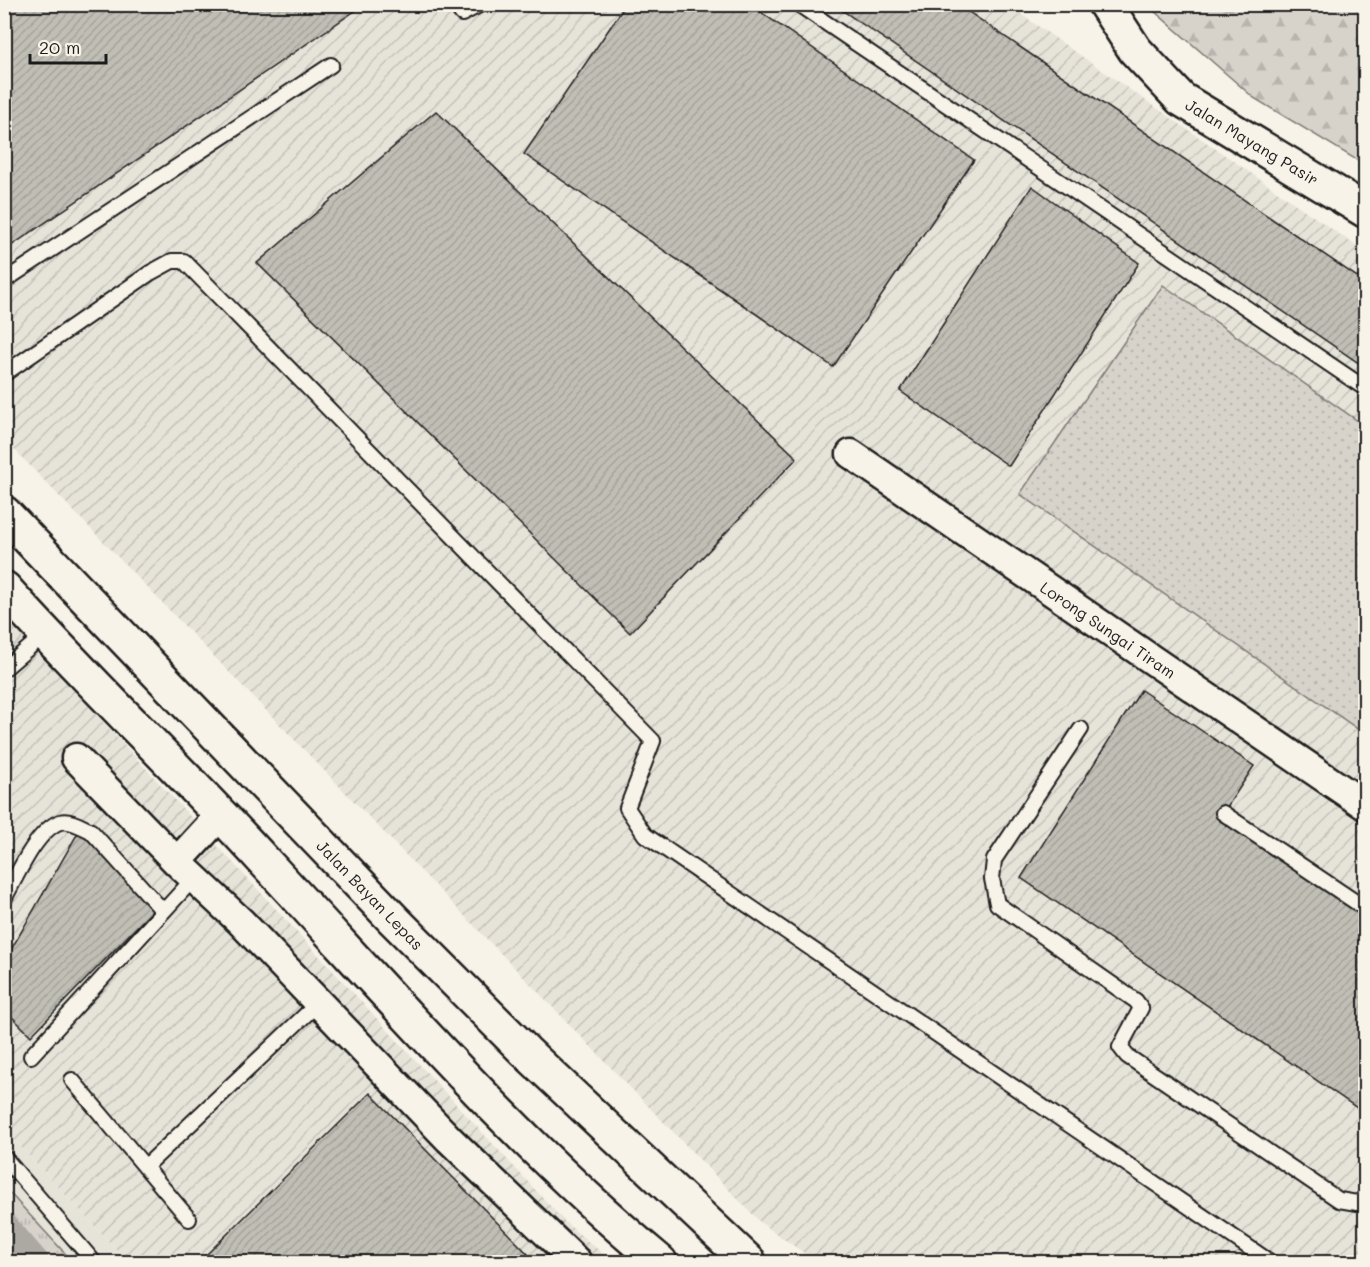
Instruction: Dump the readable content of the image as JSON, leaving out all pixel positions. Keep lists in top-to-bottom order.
{
  "streets": {
    "main road": ["Jalan Mayang Pasir", "Jalan Bayan Lepas"],
    "street": ["Lorong Sungai Tiram"]
  },
  "scale_bar": "20 m"
}
